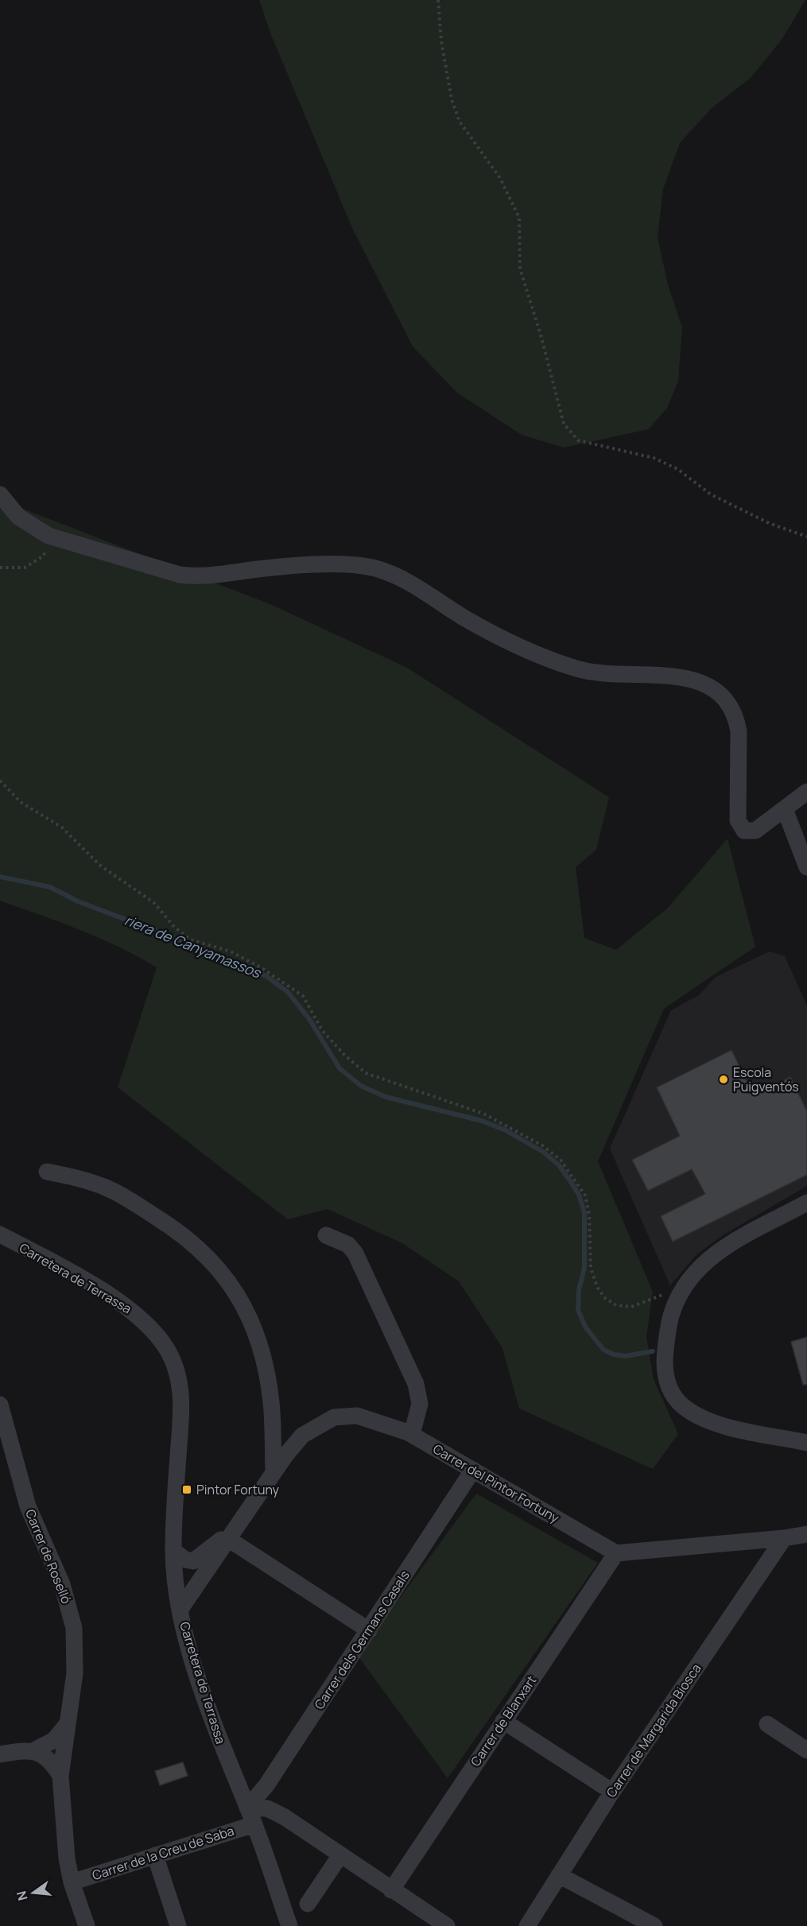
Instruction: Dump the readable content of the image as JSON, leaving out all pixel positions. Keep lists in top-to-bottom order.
{
  "streets": {
    "street": [
      "Carretera de Terrassa",
      "Carrer del Pintor Fortuny",
      "Carrer de Roselló",
      "Carrer dels Germans Casals",
      "Carrer de Blanxart",
      "Carrer de Margarida Biosca",
      "Carrer de la Creu de Saba"
    ]
  },
  "crossings": [
    ["Carretera de Terrassa", "Carrer del Pintor Fortuny"],
    ["Carretera de Terrassa", "Carrer dels Germans Casals"],
    ["Carretera de Terrassa", "Carrer de la Creu de Saba"],
    ["Carrer del Pintor Fortuny", "Carrer dels Germans Casals"],
    ["Carrer del Pintor Fortuny", "Carrer de Blanxart"],
    ["Carrer de Roselló", "Carrer de la Creu de Saba"]
  ],
  "water": ["riera de Canyamassos"],
  "places": {
    "other": ["Escola Puigventós"],
    "transit": ["Pintor Fortuny"]
  },
  "north": "left"
}
